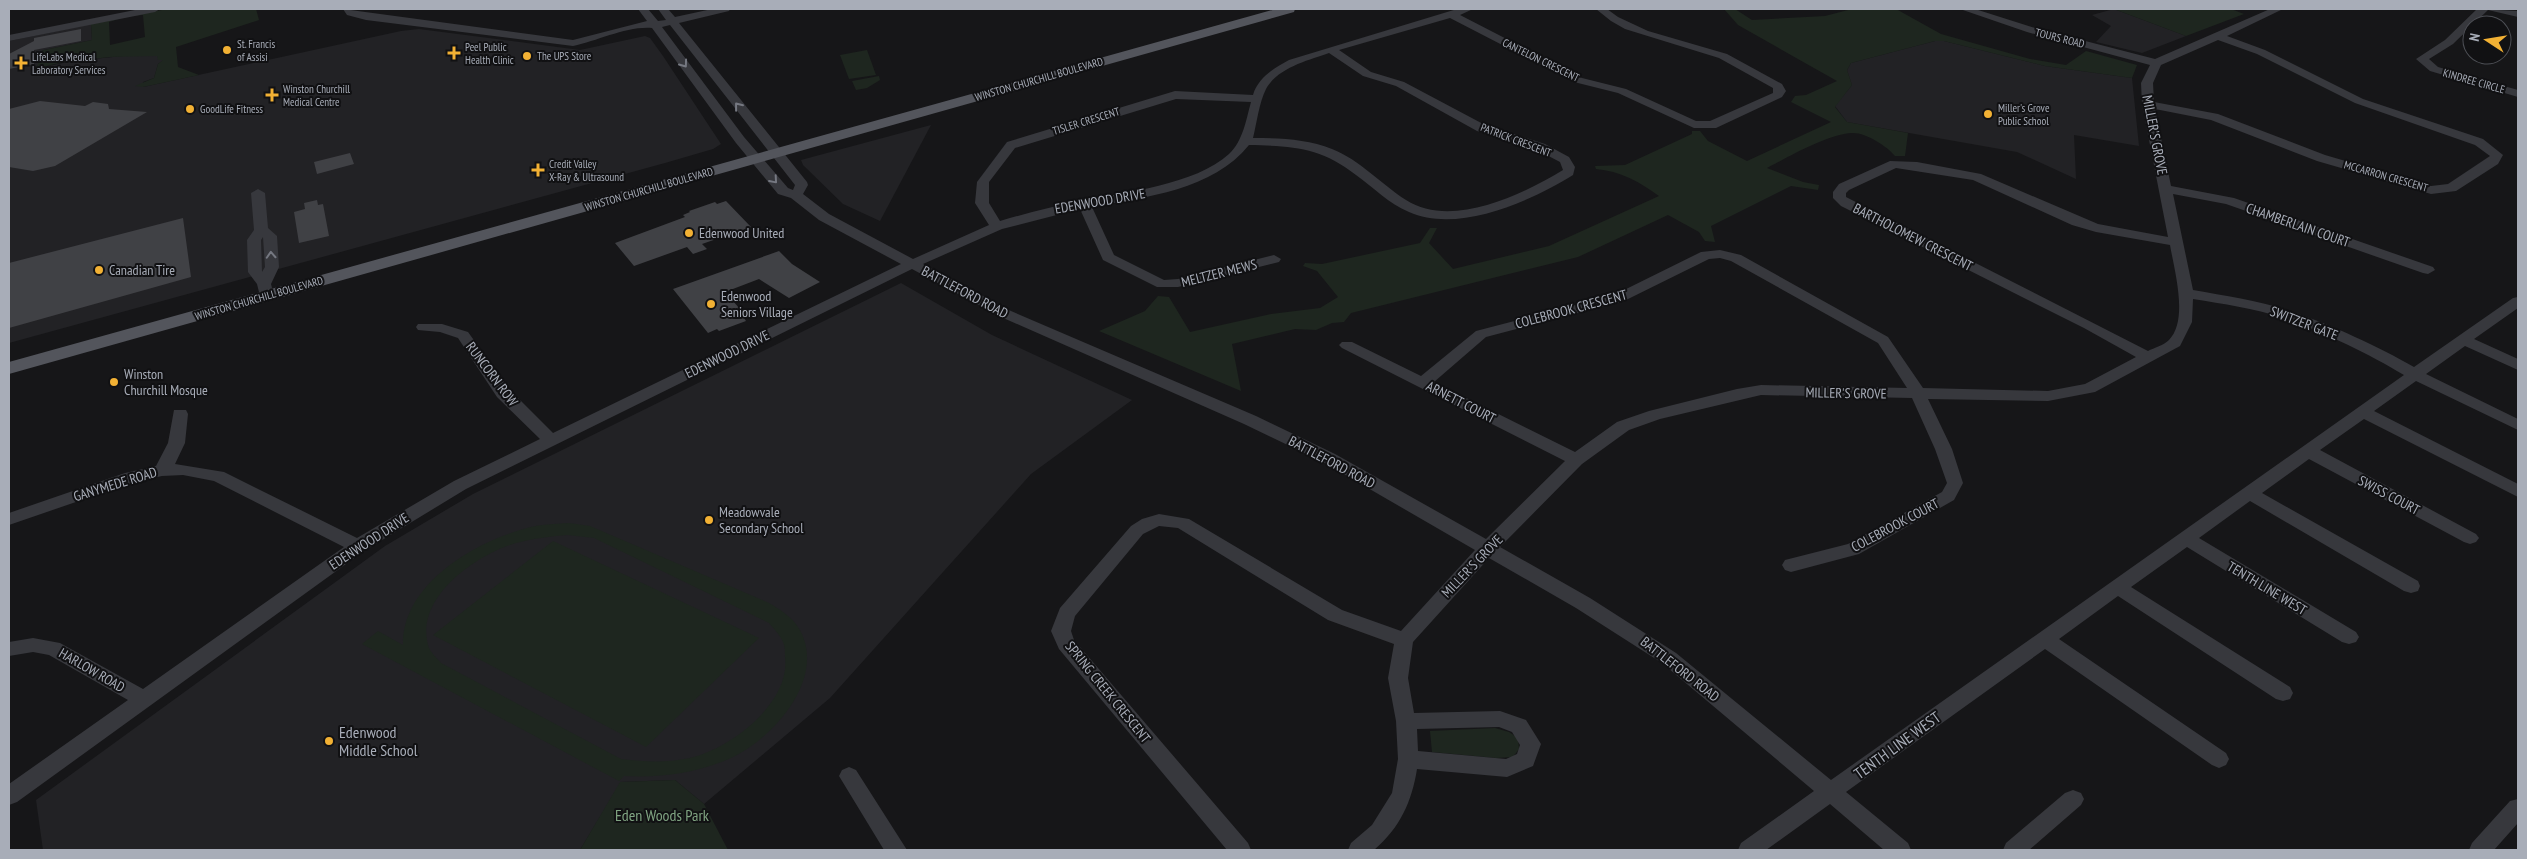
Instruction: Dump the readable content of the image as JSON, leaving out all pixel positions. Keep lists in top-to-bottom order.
{
  "streets": {
    "main road": ["WINSTON CHURCHILL BOULEVARD"],
    "street": [
      "TOURS ROAD",
      "CANTELON CRESCENT",
      "KINDREE CIRCLE",
      "TISLER CRESCENT",
      "MILLER'S GROVE",
      "PATRICK CRESCENT",
      "MCCARRON CRESCENT",
      "EDENWOOD DRIVE",
      "CHAMBERLAIN COURT",
      "BARTHOLOMEW CRESCENT",
      "MELTZER MEWS",
      "BATTLEFORD ROAD",
      "COLEBROOK CRESCENT",
      "SWITZER GATE",
      "RUNCORN ROW",
      "ARNETT COURT",
      "GANYMEDE ROAD",
      "SWISS COURT",
      "COLEBROOK COURT",
      "TENTH LINE WEST",
      "HARLOW ROAD",
      "SPRING CREEK CRESCENT"
    ]
  },
  "crossings": [
    ["TOURS ROAD", "MILLER'S GROVE"],
    ["WINSTON CHURCHILL BOULEVARD", "BATTLEFORD ROAD"],
    ["TISLER CRESCENT", "EDENWOOD DRIVE"],
    ["MILLER'S GROVE", "MCCARRON CRESCENT"],
    ["MILLER'S GROVE", "CHAMBERLAIN COURT"],
    ["MILLER'S GROVE", "BARTHOLOMEW CRESCENT"],
    ["MILLER'S GROVE", "BATTLEFORD ROAD"],
    ["MILLER'S GROVE", "COLEBROOK CRESCENT"],
    ["MILLER'S GROVE", "SWITZER GATE"],
    ["MILLER'S GROVE", "ARNETT COURT"],
    ["MILLER'S GROVE", "COLEBROOK COURT"],
    ["MILLER'S GROVE", "SPRING CREEK CRESCENT"],
    ["PATRICK CRESCENT", "EDENWOOD DRIVE"],
    ["EDENWOOD DRIVE", "MELTZER MEWS"],
    ["EDENWOOD DRIVE", "BATTLEFORD ROAD"],
    ["EDENWOOD DRIVE", "RUNCORN ROW"],
    ["EDENWOOD DRIVE", "GANYMEDE ROAD"],
    ["EDENWOOD DRIVE", "HARLOW ROAD"],
    ["BATTLEFORD ROAD", "TENTH LINE WEST"],
    ["COLEBROOK CRESCENT", "ARNETT COURT"],
    ["COLEBROOK CRESCENT", "COLEBROOK COURT"],
    ["SWITZER GATE", "TENTH LINE WEST"],
    ["SWISS COURT", "TENTH LINE WEST"]
  ],
  "parks": ["Eden Woods Park"],
  "places": {
    "other": [
      "St. Francis of Assisi",
      "The UPS Store",
      "GoodLife Fitness",
      "Miller's Grove Public School",
      "Edenwood United",
      "Canadian Tire",
      "Edenwood Seniors Village",
      "Winston Churchill Mosque",
      "Meadowvale Secondary School",
      "Edenwood Middle School"
    ],
    "health": [
      "Peel Public Health Clinic",
      "LifeLabs Medical Laboratory Services",
      "Winston Churchill Medical Centre",
      "Credit Valley X-Ray & Ultrasound"
    ]
  },
  "north": "left"
}
